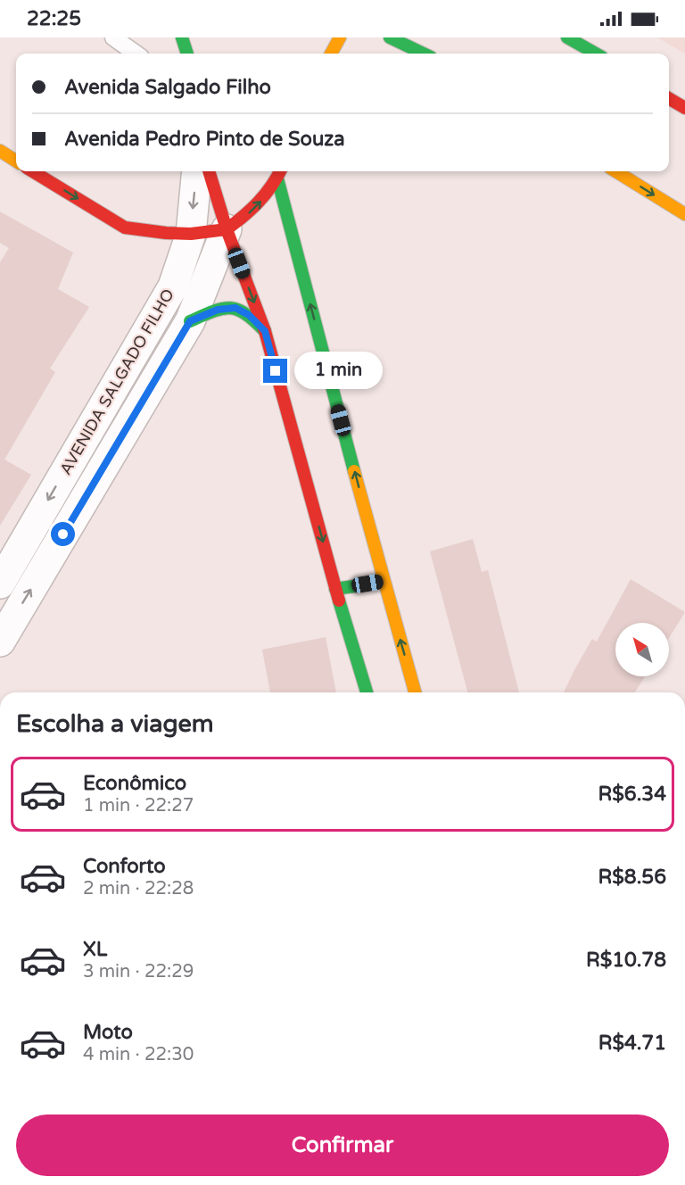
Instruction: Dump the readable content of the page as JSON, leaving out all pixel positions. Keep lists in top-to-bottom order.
{
  "streets": {
    "street": ["AVENIDA SALGADO FILHO"]
  },
  "north": "top left",
  "page": {
    "status": "22:25",
    "banner": ["Avenida Salgado Filho", "Avenida Pedro Pinto de Souza"],
    "bubble": "1 min",
    "heading": "Escolha a viagem",
    "list": [
      {
        "name": "Econômico",
        "note": "1 min · 22:27",
        "value": "R$6.34"
      },
      {
        "name": "Conforto",
        "note": "2 min · 22:28",
        "value": "R$8.56"
      },
      {
        "name": "XL",
        "note": "3 min · 22:29",
        "value": "R$10.78"
      },
      {
        "name": "Moto",
        "note": "4 min · 22:30",
        "value": "R$4.71"
      }
    ],
    "buttons": "Confirmar"
  }
}
